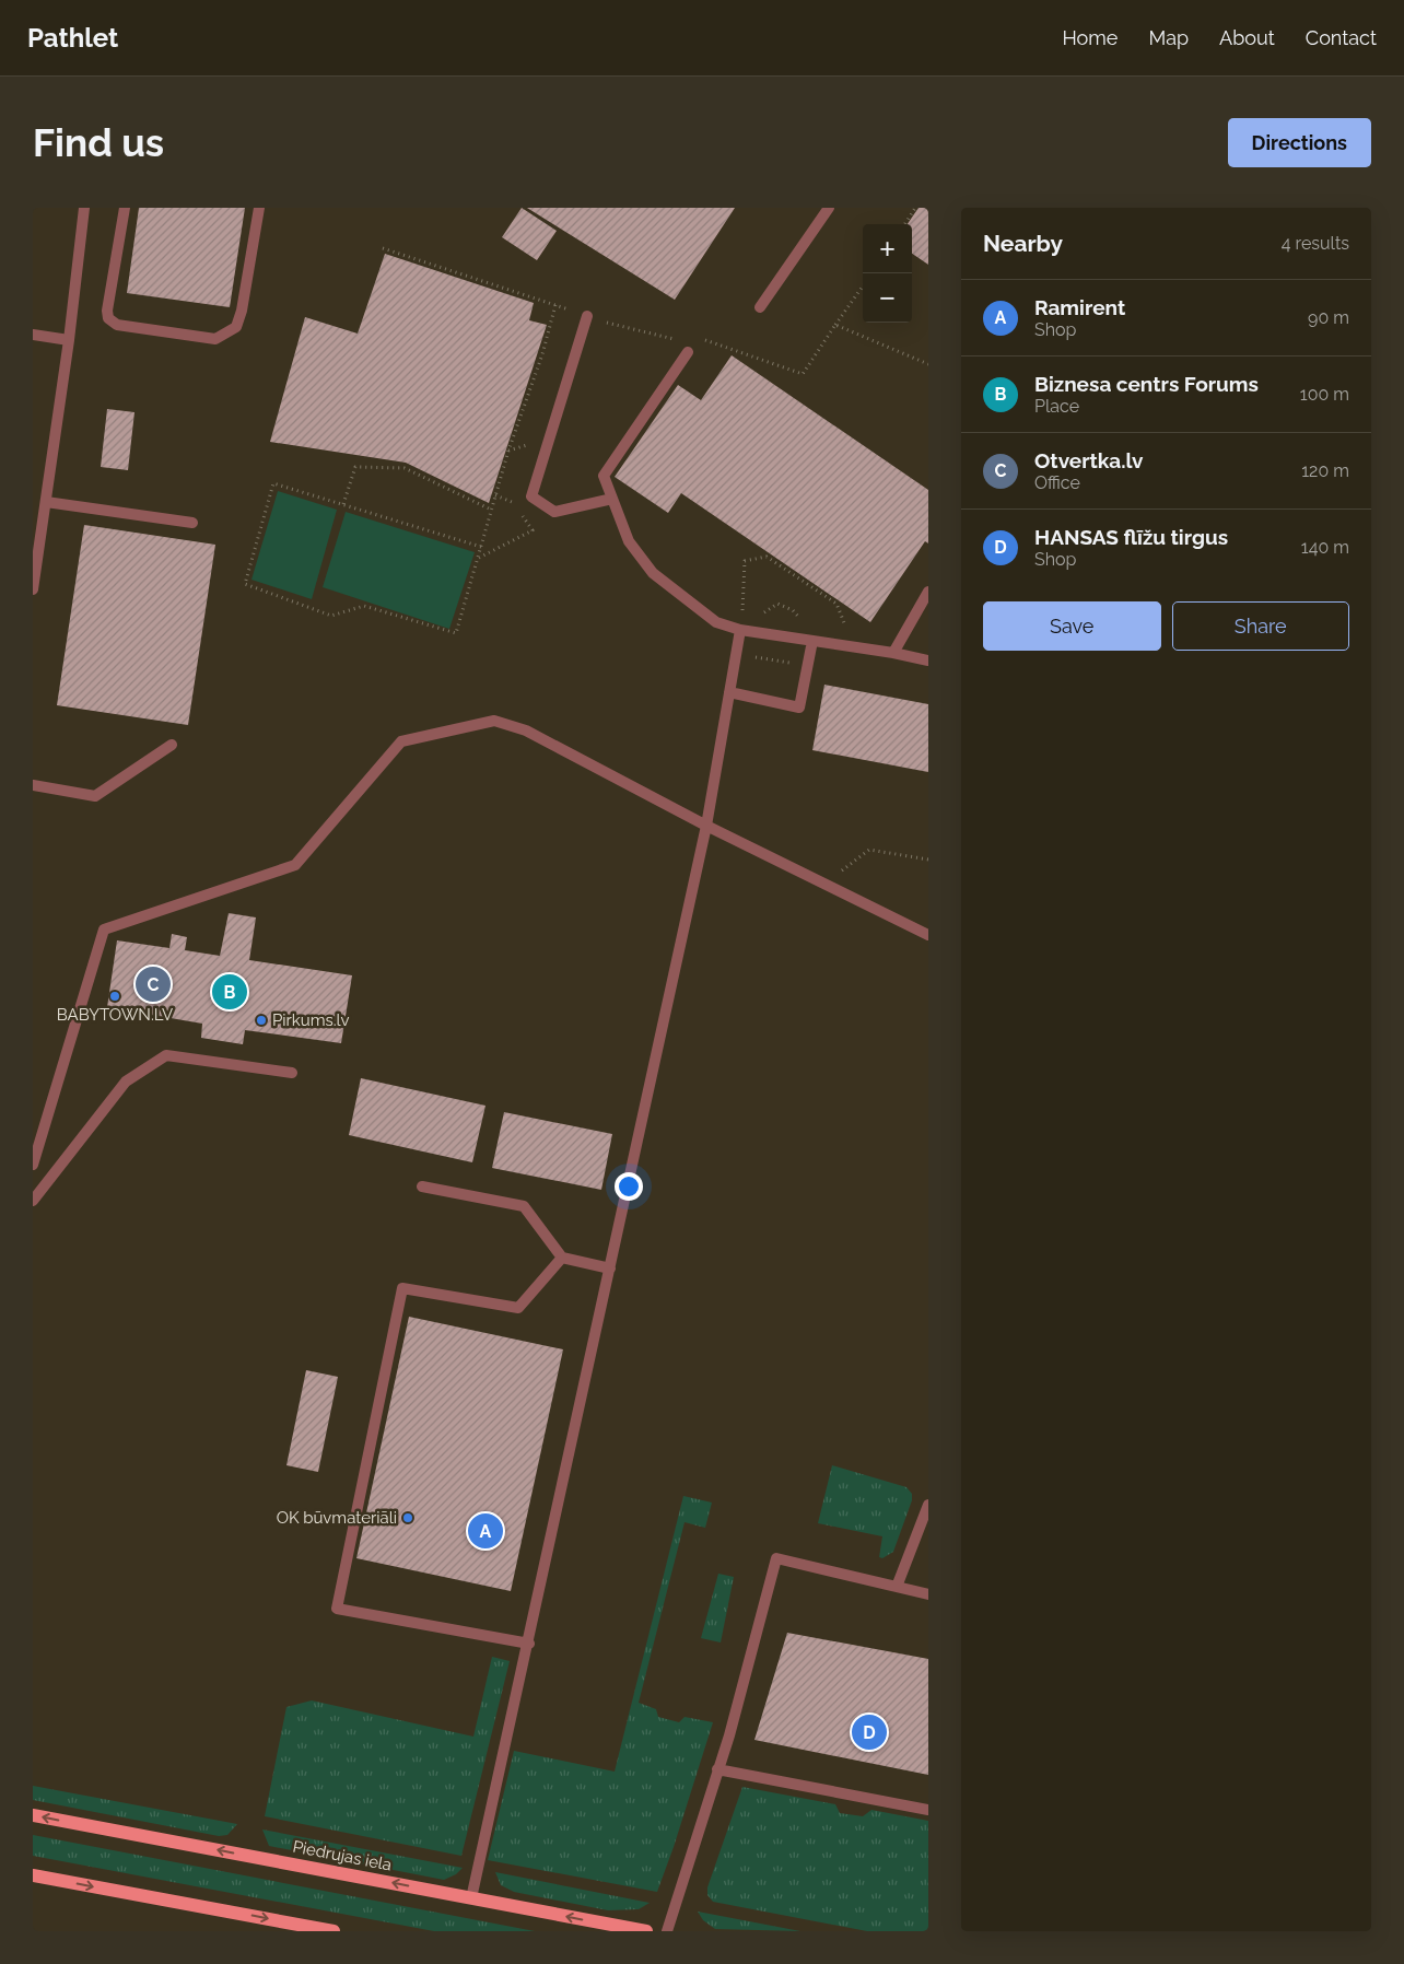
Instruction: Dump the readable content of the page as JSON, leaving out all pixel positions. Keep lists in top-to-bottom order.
{
  "streets": {
    "main road": ["Piedrujas iela"]
  },
  "places": ["BABYTOWN.LV", "Pirkums.lv", "OK būvmateriāli"],
  "page": {
    "header": "Pathlet",
    "nav": [
      "Home",
      "Map",
      "About",
      "Contact"
    ],
    "buttons": [
      "Directions",
      ["Save", "Share"]
    ],
    "title": "Find us",
    "heading": ["Nearby", "4 results"],
    "map_buttons": ["+", "−"],
    "list": [
      {
        "mark": "A",
        "name": "Ramirent",
        "note": "Shop",
        "value": "90 m"
      },
      {
        "mark": "B",
        "name": "Biznesa centrs Forums",
        "note": "Place",
        "value": "100 m"
      },
      {
        "mark": "C",
        "name": "Otvertka.lv",
        "note": "Office",
        "value": "120 m"
      },
      {
        "mark": "D",
        "name": "HANSAS flīžu tirgus",
        "note": "Shop",
        "value": "140 m"
      }
    ],
    "pins": [
      "C",
      "B",
      "A",
      "D"
    ]
  }
}
